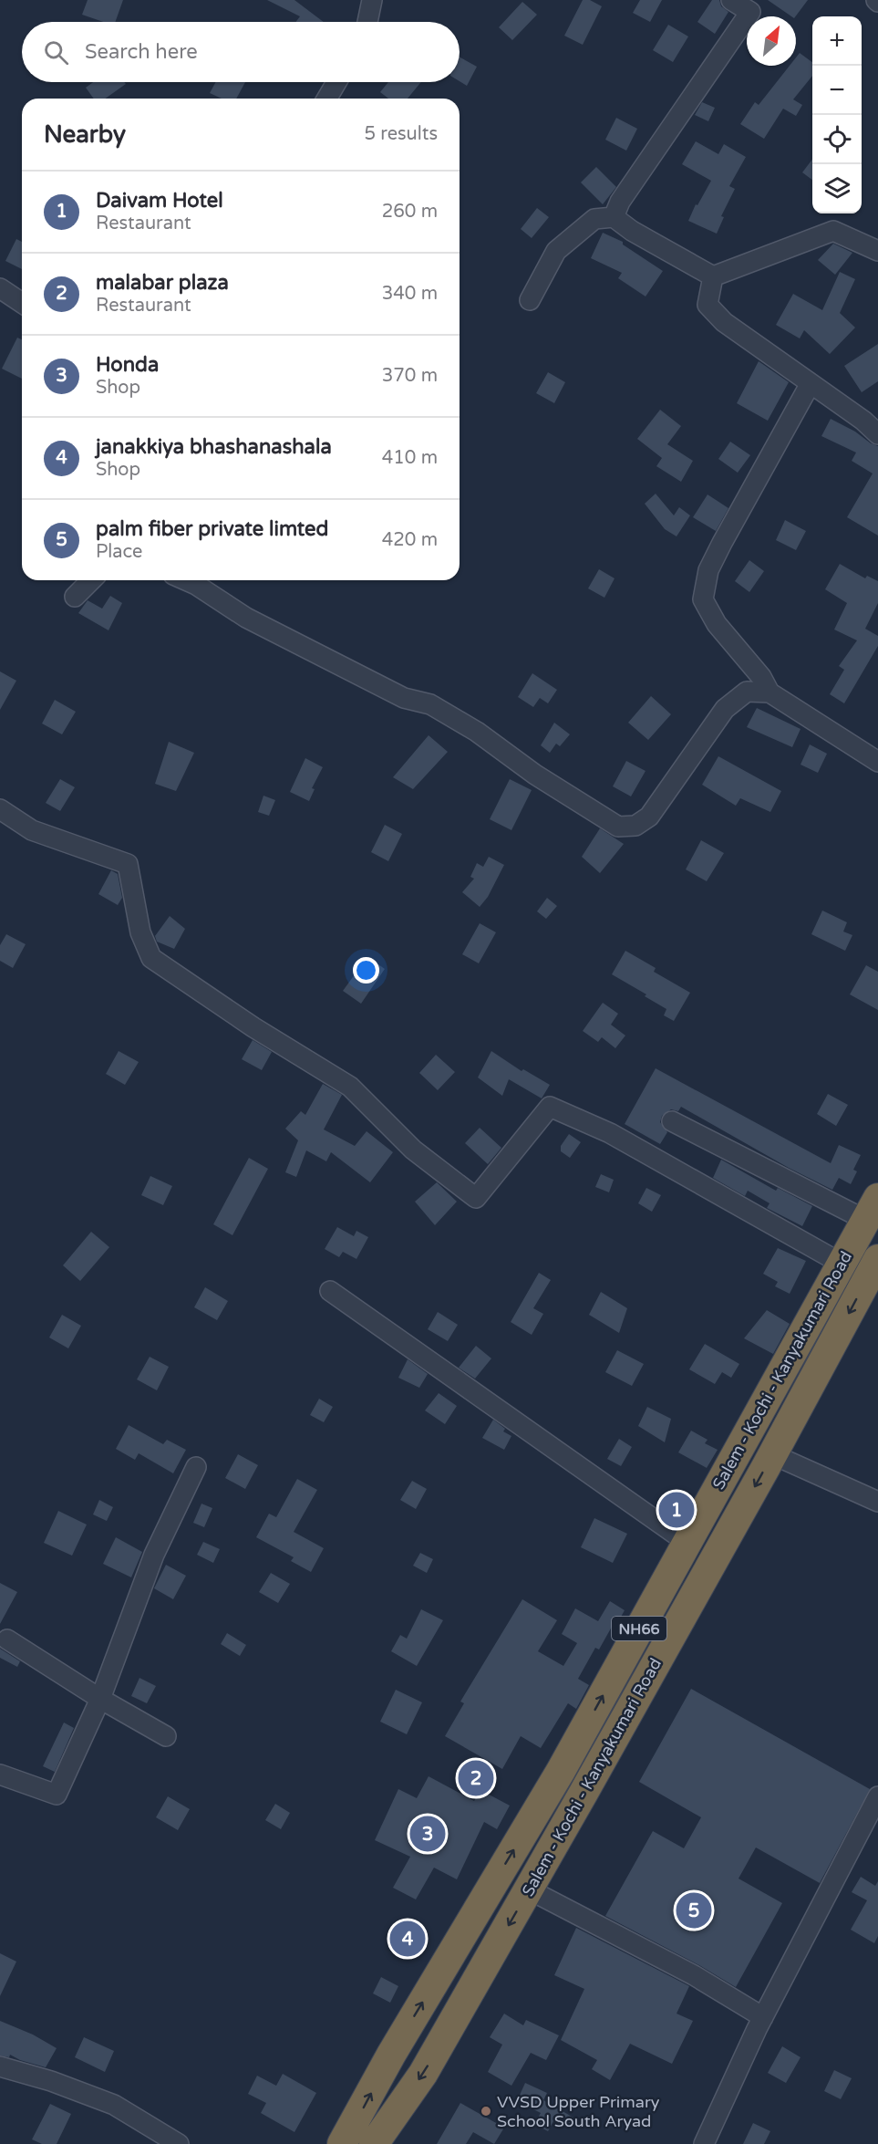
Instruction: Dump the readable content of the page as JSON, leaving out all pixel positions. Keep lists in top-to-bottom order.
{
  "streets": {
    "highway": ["Salem - Kochi - Kanyakumari Road", "NH66"]
  },
  "places": ["VVSD Upper Primary School South Aryad"],
  "north": "top right",
  "page": {
    "map_buttons": ["+", "−"],
    "search": "Search here",
    "heading": ["Nearby", "5 results"],
    "list": [
      {
        "mark": "1",
        "name": "Daivam Hotel",
        "note": "Restaurant",
        "value": "260 m"
      },
      {
        "mark": "2",
        "name": "malabar plaza",
        "note": "Restaurant",
        "value": "340 m"
      },
      {
        "mark": "3",
        "name": "Honda",
        "note": "Shop",
        "value": "370 m"
      },
      {
        "mark": "4",
        "name": "janakkiya bhashanashala",
        "note": "Shop",
        "value": "410 m"
      },
      {
        "mark": "5",
        "name": "palm fiber private limted",
        "note": "Place",
        "value": "420 m"
      }
    ],
    "pins": [
      "1",
      "2",
      "3",
      "5",
      "4"
    ]
  }
}
